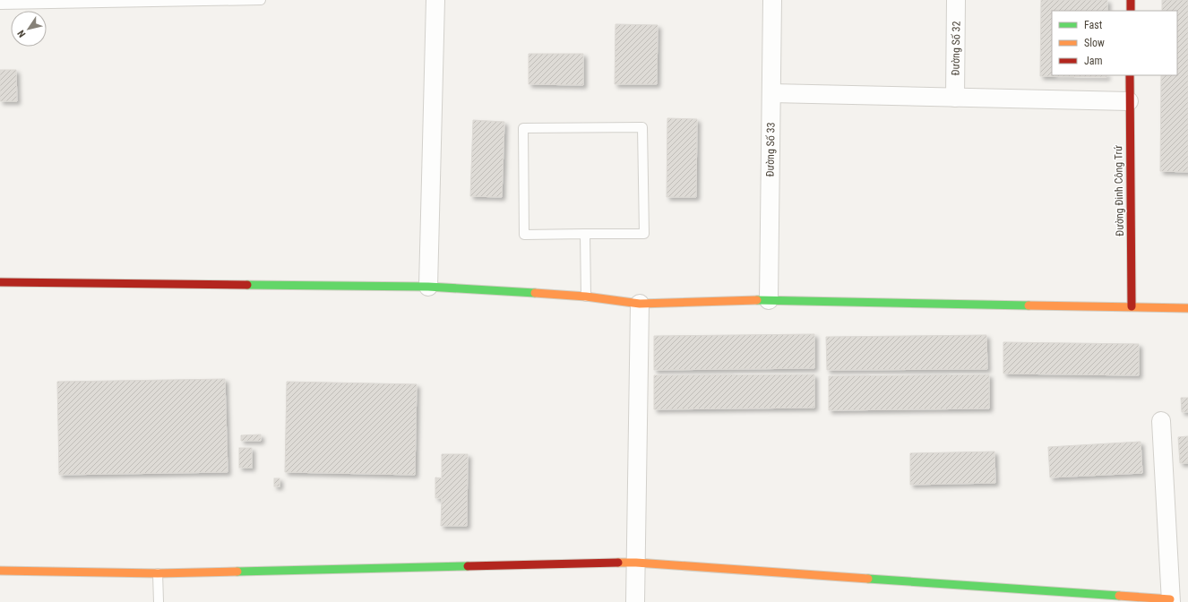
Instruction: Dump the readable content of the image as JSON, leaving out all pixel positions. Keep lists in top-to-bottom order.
{
  "streets": {
    "street": ["Đường Số 32", "Đường Số 33", "Đường Đinh Công Trứ"]
  },
  "legend": ["Fast", "Slow", "Jam"],
  "north": "bottom left"
}
